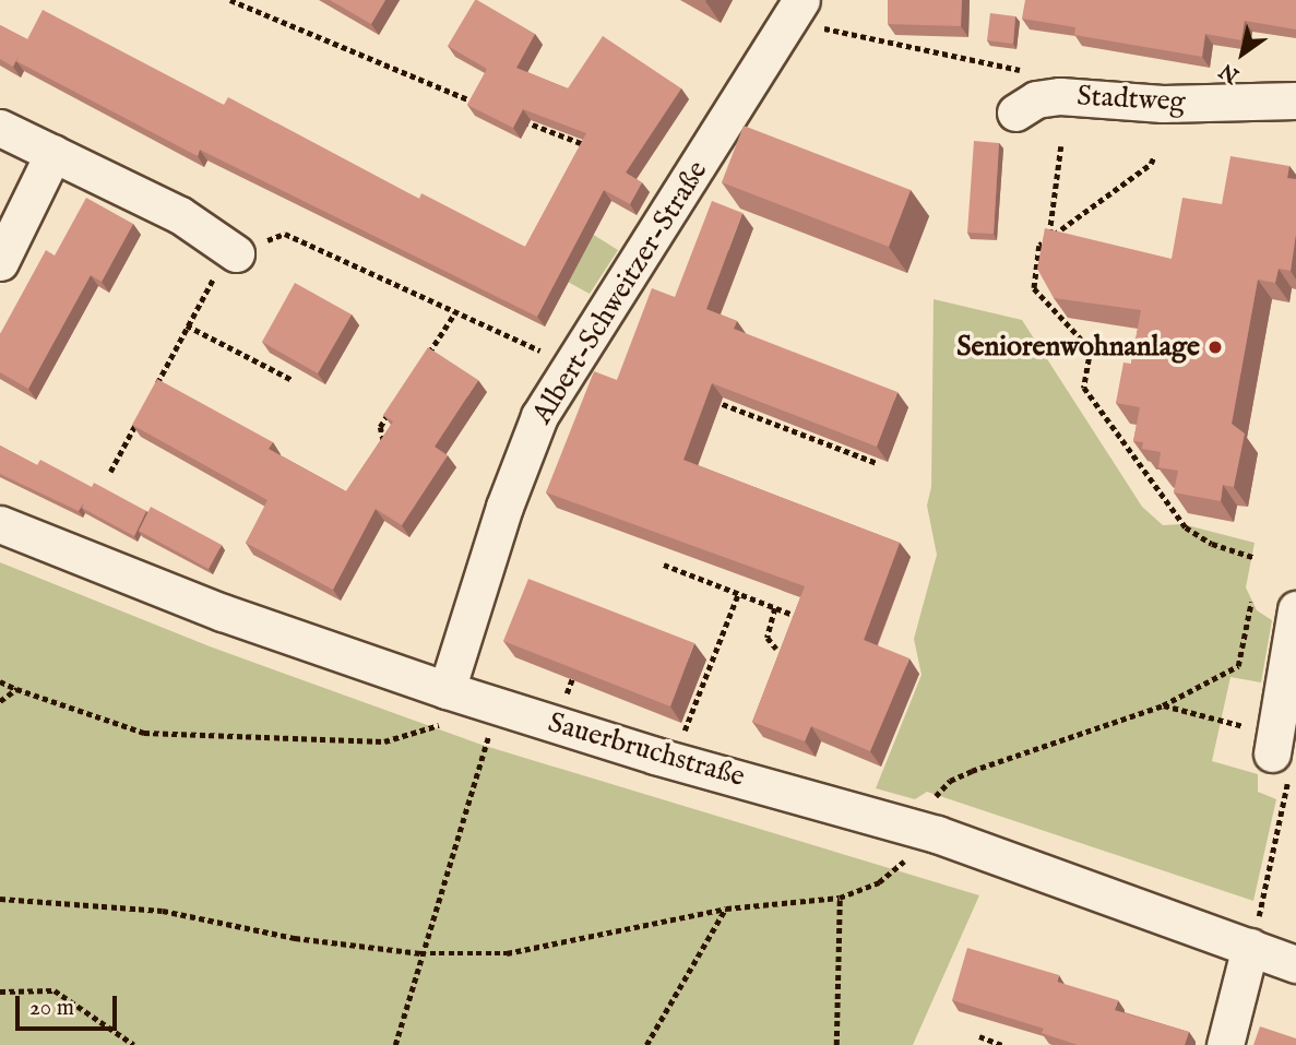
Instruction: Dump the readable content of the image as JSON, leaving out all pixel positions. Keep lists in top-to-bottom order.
{
  "streets": {
    "street": ["Stadtweg", "Albert-Schweitzer-Straße", "Sauerbruchstraße"]
  },
  "crossings": [
    ["Albert-Schweitzer-Straße", "Sauerbruchstraße"]
  ],
  "places": ["Seniorenwohnanlage"],
  "scale_bar": "20 m",
  "north": "bottom left"
}
